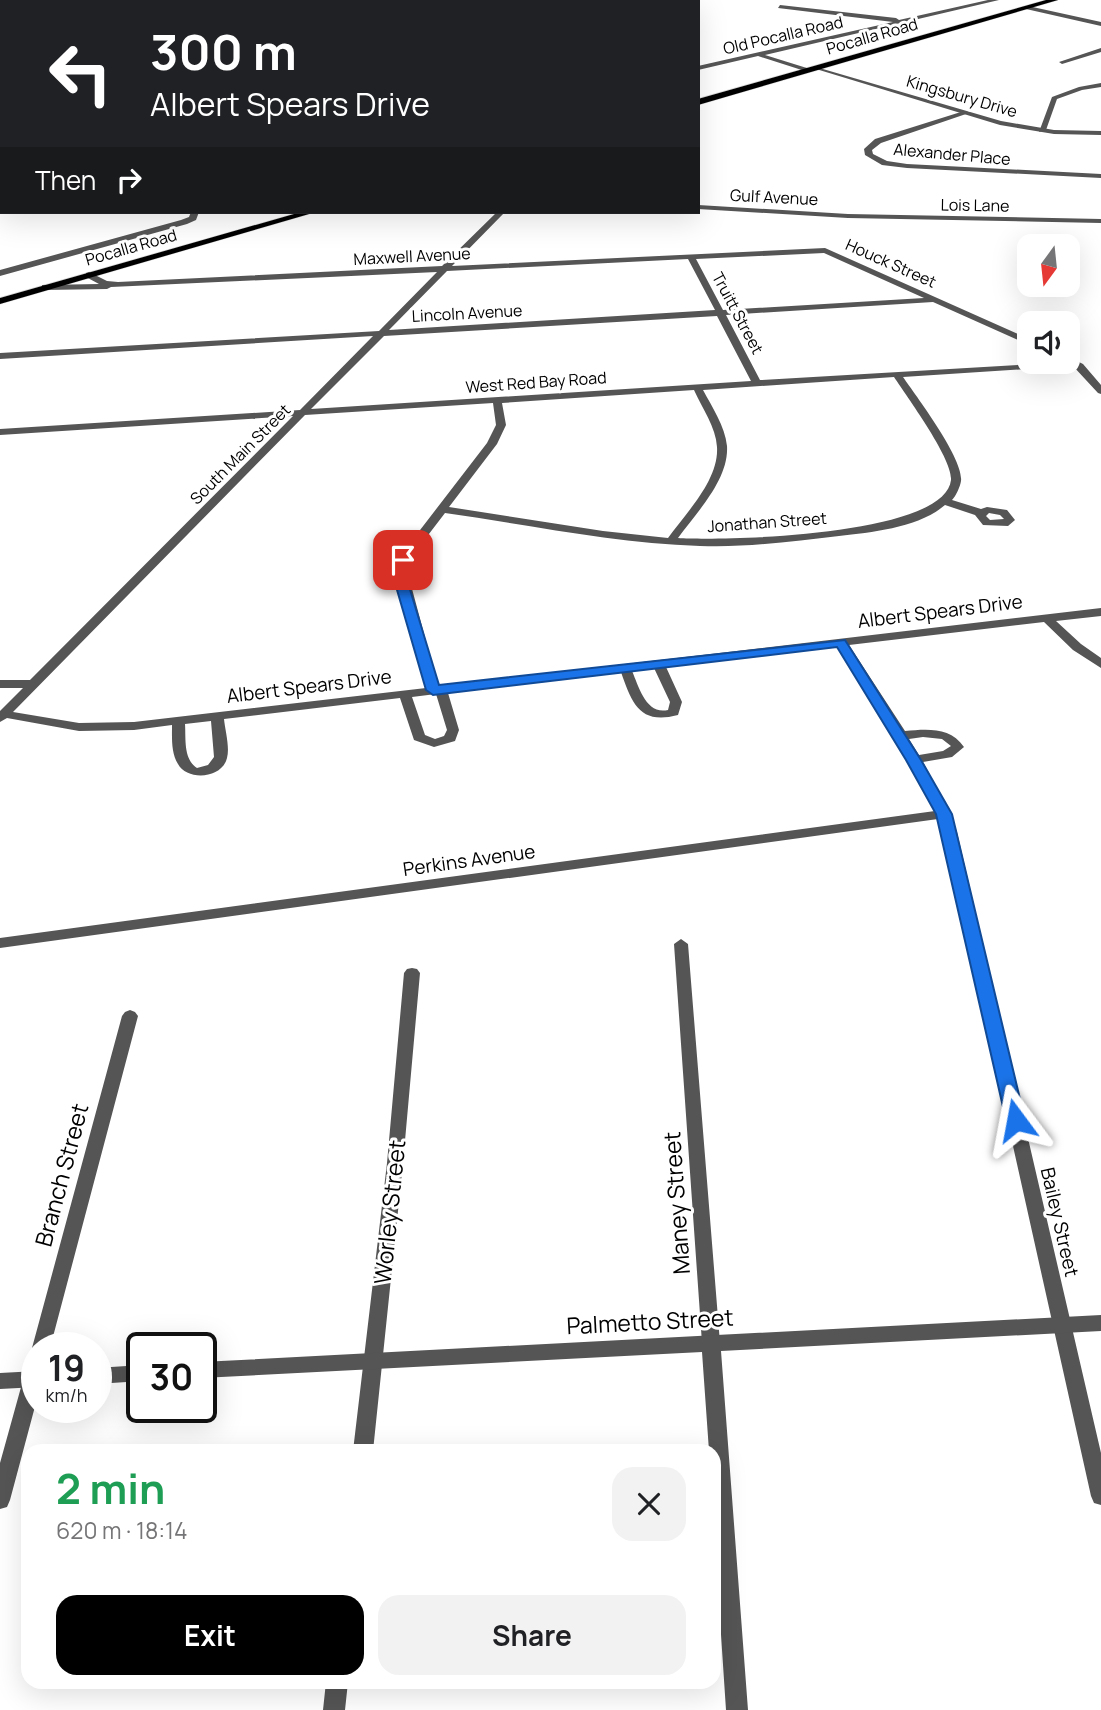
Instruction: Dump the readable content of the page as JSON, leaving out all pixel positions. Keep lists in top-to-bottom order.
{
  "streets": {
    "main road": ["Pocalla Road"],
    "street": [
      "Old Pocalla Road",
      "Kingsbury Drive",
      "Alexander Place",
      "Gulf Avenue",
      "Lois Lane",
      "Maxwell Avenue",
      "Houck Street",
      "Lincoln Avenue",
      "Truitt Street",
      "West Red Bay Road",
      "South Main Street",
      "Jonathan Street",
      "Albert Spears Drive",
      "Perkins Avenue",
      "Branch Street",
      "Maney Street",
      "Worley Street",
      "Bailey Street",
      "Palmetto Street"
    ]
  },
  "crossings": [
    ["Pocalla Road", "Kingsbury Drive"],
    ["Pocalla Road", "Maxwell Avenue"],
    ["Kingsbury Drive", "Alexander Place"],
    ["Gulf Avenue", "Lois Lane"],
    ["Maxwell Avenue", "Houck Street"],
    ["Maxwell Avenue", "Truitt Street"],
    ["Maxwell Avenue", "South Main Street"],
    ["Houck Street", "Lincoln Avenue"],
    ["Houck Street", "Truitt Street"],
    ["Lincoln Avenue", "Truitt Street"],
    ["Lincoln Avenue", "South Main Street"],
    ["Truitt Street", "West Red Bay Road"],
    ["West Red Bay Road", "South Main Street"],
    ["South Main Street", "Albert Spears Drive"],
    ["Albert Spears Drive", "Bailey Street"],
    ["Perkins Avenue", "Bailey Street"],
    ["Maney Street", "Palmetto Street"],
    ["Worley Street", "Palmetto Street"],
    ["Bailey Street", "Palmetto Street"]
  ],
  "north": "bottom",
  "page": {
    "turn": ["300 m", "Albert Spears Drive"],
    "then": "Then",
    "speed": "19 km/h",
    "limit": "30",
    "heading": ["2 min", "620 m · 18:14"],
    "buttons": ["Exit", "Share"]
  }
}
